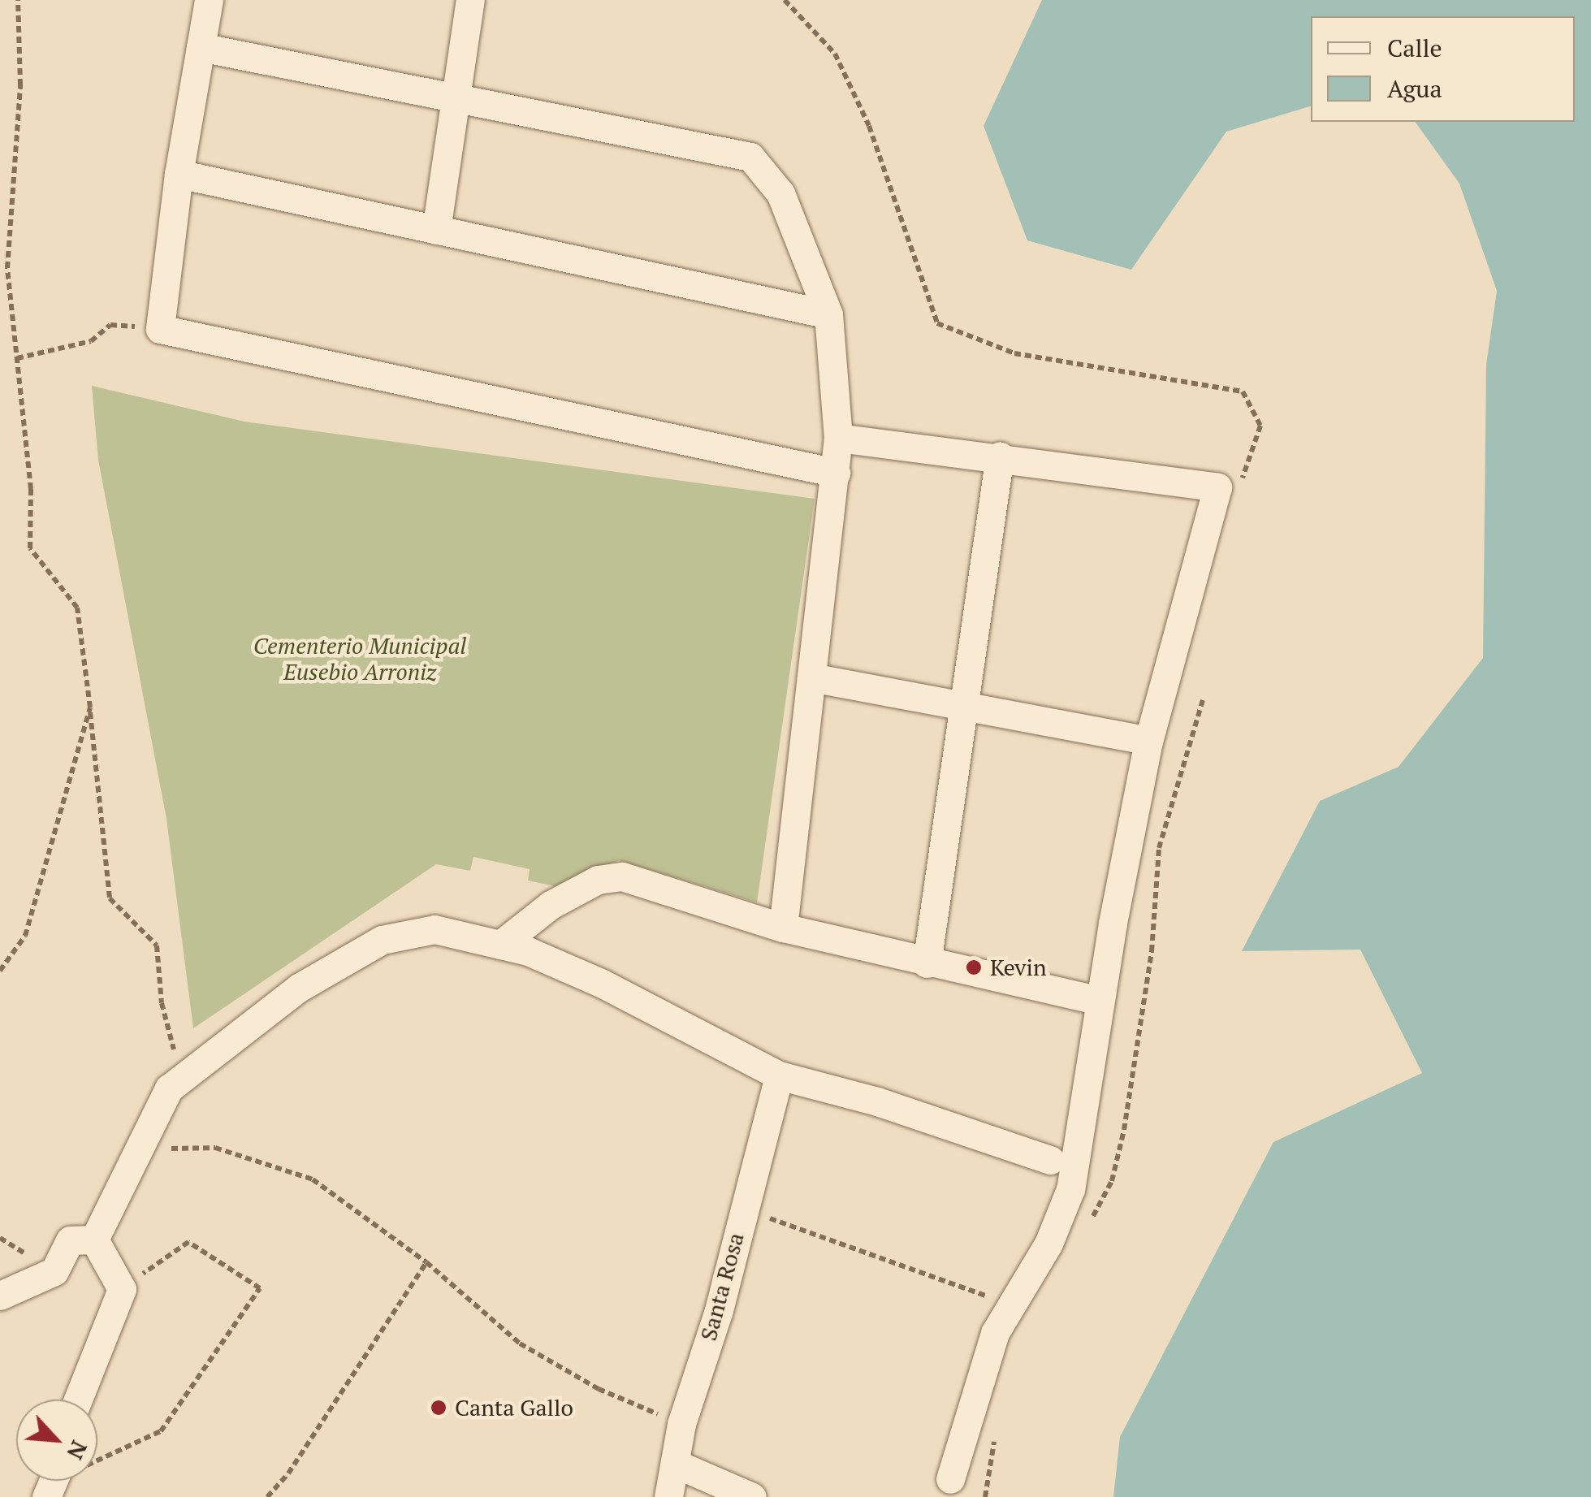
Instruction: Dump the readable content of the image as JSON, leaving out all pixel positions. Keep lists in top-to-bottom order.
{
  "streets": {
    "street": ["Santa Rosa"]
  },
  "parks": ["Cementerio Municipal Eusebio Arroniz"],
  "places": ["Kevin", "Canta Gallo"],
  "legend": ["Calle", "Agua"],
  "north": "bottom right"
}
